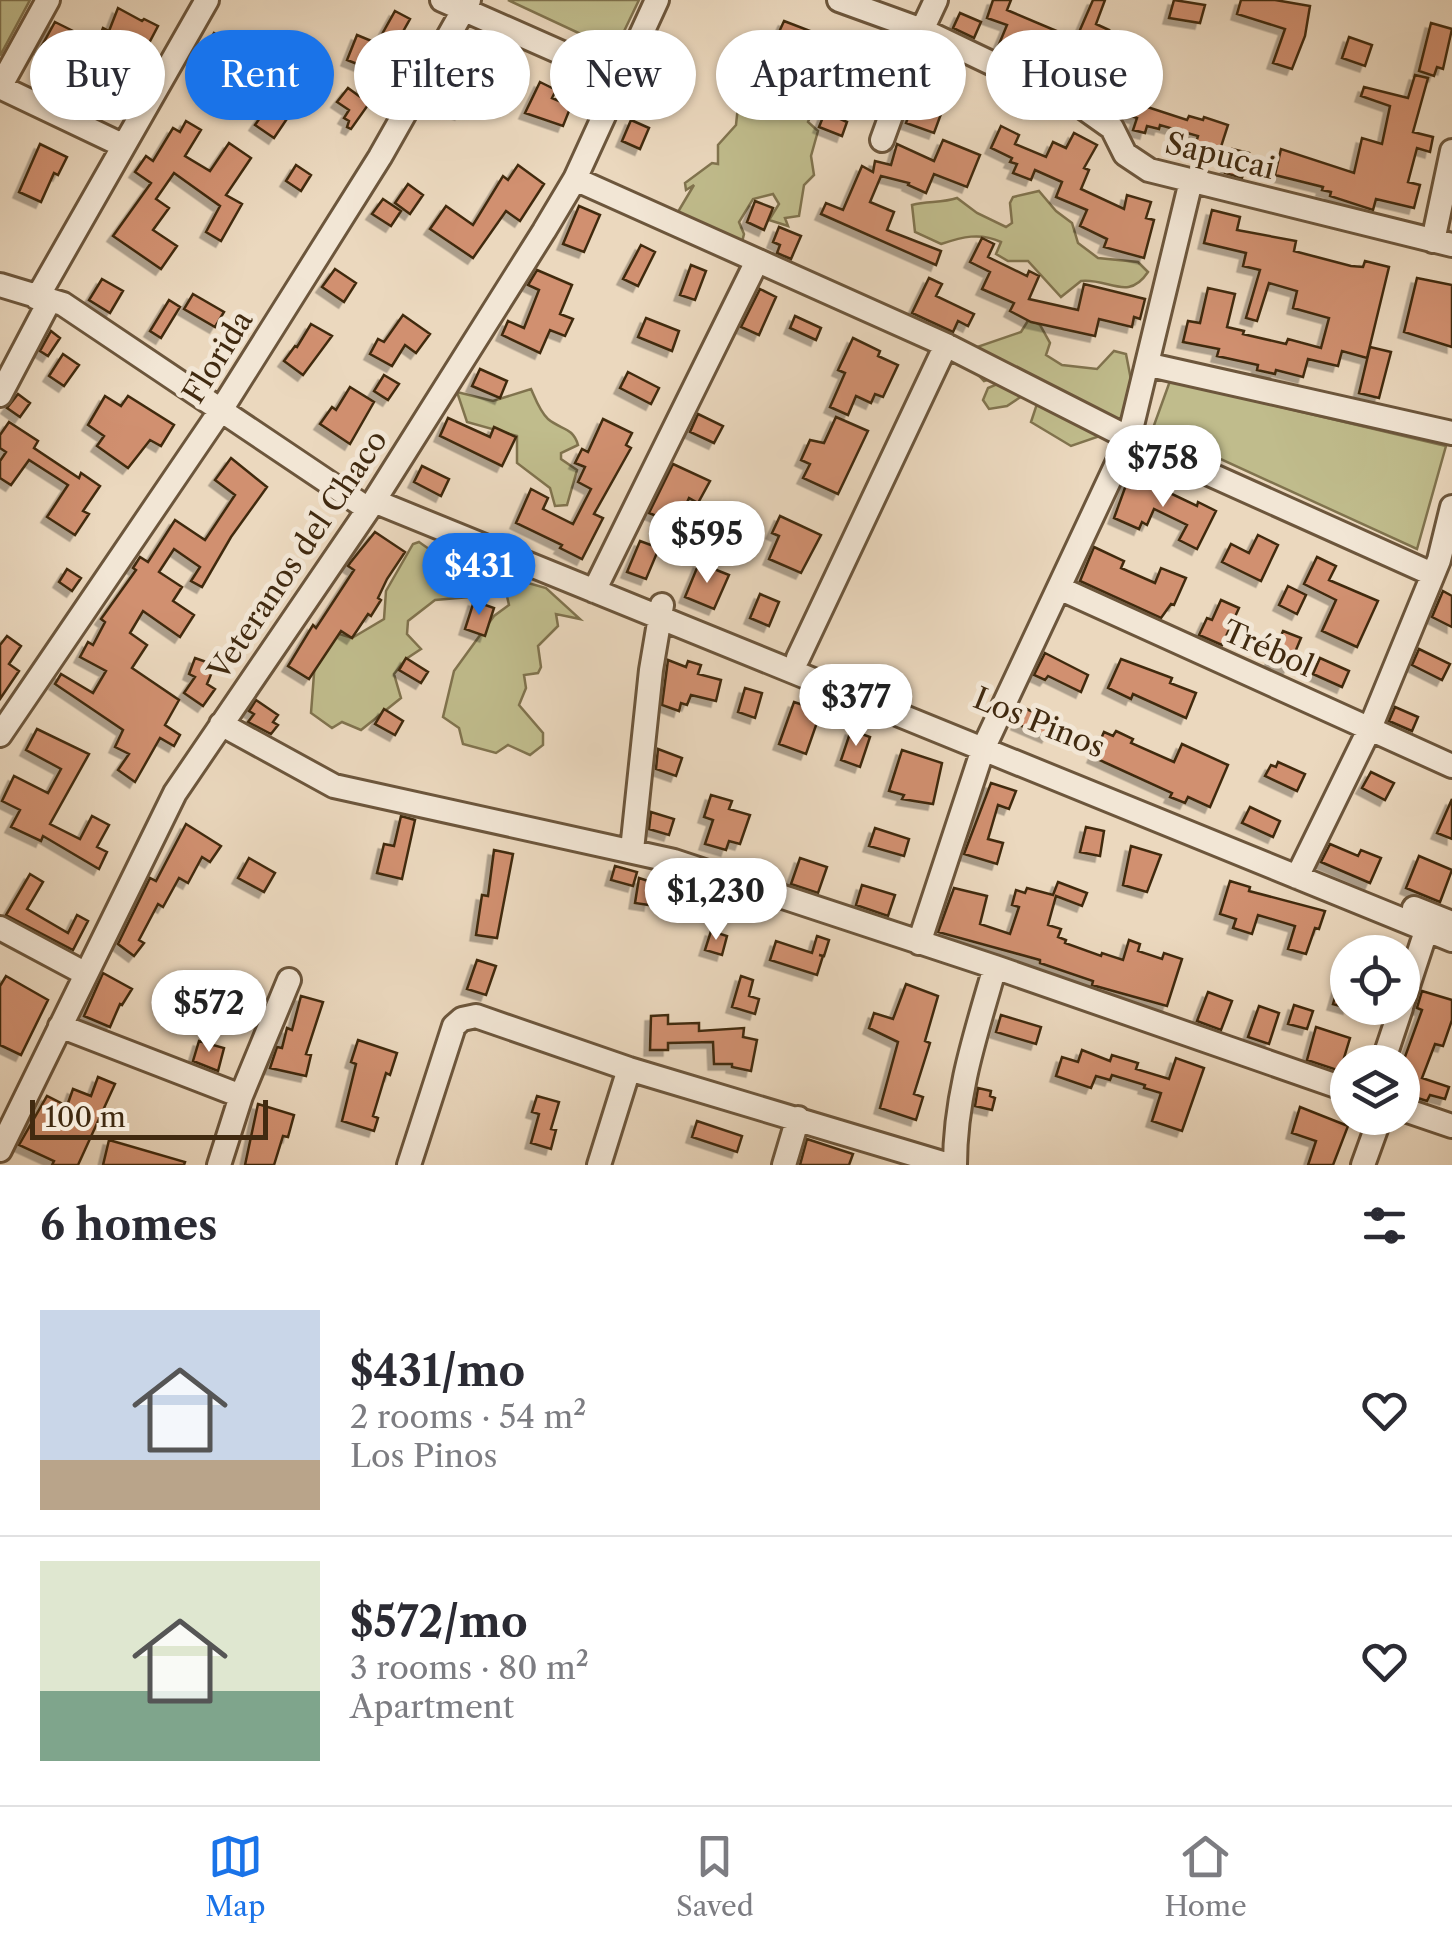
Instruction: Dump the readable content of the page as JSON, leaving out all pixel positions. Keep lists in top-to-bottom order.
{
  "streets": {
    "street": [
      "Sapucai",
      "Florida",
      "Veteranos del Chaco",
      "Trébol",
      "Los Pinos"
    ]
  },
  "crossings": [
    ["Florida", "Los Pinos"],
    ["Veteranos del Chaco", "Los Pinos"]
  ],
  "scale_bar": "100 m",
  "page": {
    "chip": [
      "Buy",
      "Rent",
      "Filters",
      "New",
      "Apartment",
      "House"
    ],
    "price": [
      "$758",
      "$595",
      "$431",
      "$377",
      "$1,230",
      "$572"
    ],
    "scale": "100 m",
    "heading": "6 homes",
    "list": [
      {
        "name": "$431/mo",
        "note": "2 rooms · 54 m² · Los Pinos"
      },
      {
        "name": "$572/mo",
        "note": "3 rooms · 80 m² · Apartment"
      }
    ],
    "tabs": ["Map", "Saved", "Home"]
  }
}
